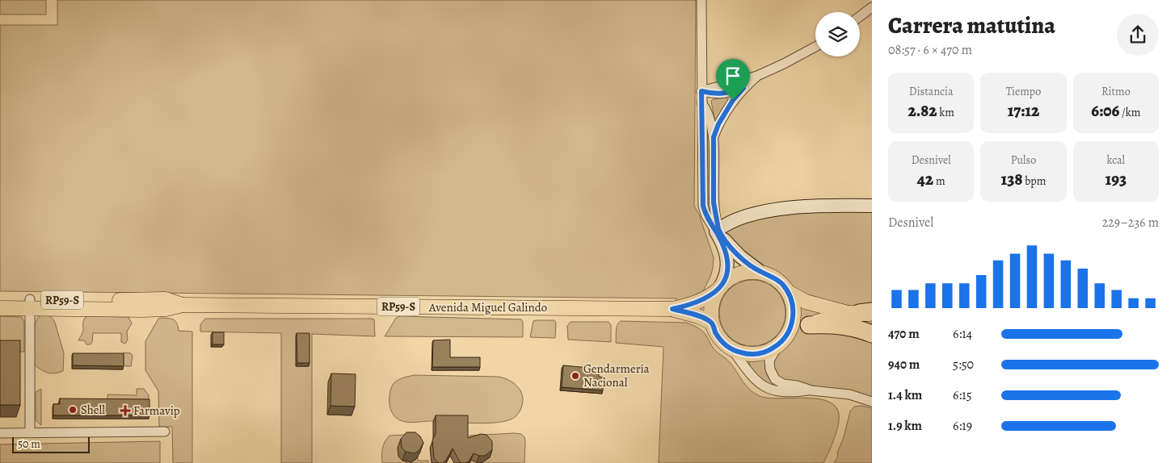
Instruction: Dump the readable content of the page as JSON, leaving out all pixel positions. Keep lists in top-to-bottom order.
{
  "streets": {
    "main road": ["RP59-S", "Avenida Miguel Galindo"]
  },
  "places": {
    "other": ["Gendarmería Nacional", "Shell"],
    "health": ["Farmavip"]
  },
  "scale_bar": "50 m",
  "page": {
    "heading": ["Carrera matutina", "08:57 · 6 × 470 m"],
    "stats": [
      ["Distancia", "2.82 km"],
      ["Tiempo", "17:12"],
      ["Ritmo", "6:06 /km"],
      ["Desnivel", "42 m"],
      ["Pulso", "138 bpm"],
      ["kcal", "193"]
    ],
    "chart": ["Desnivel", "229–236 m"],
    "list": [
      {
        "name": "470 m",
        "note": "6:14"
      },
      {
        "name": "940 m",
        "note": "5:50"
      },
      {
        "name": "1.4 km",
        "note": "6:15"
      },
      {
        "name": "1.9 km",
        "note": "6:19"
      }
    ],
    "scale": "50 m"
  }
}
